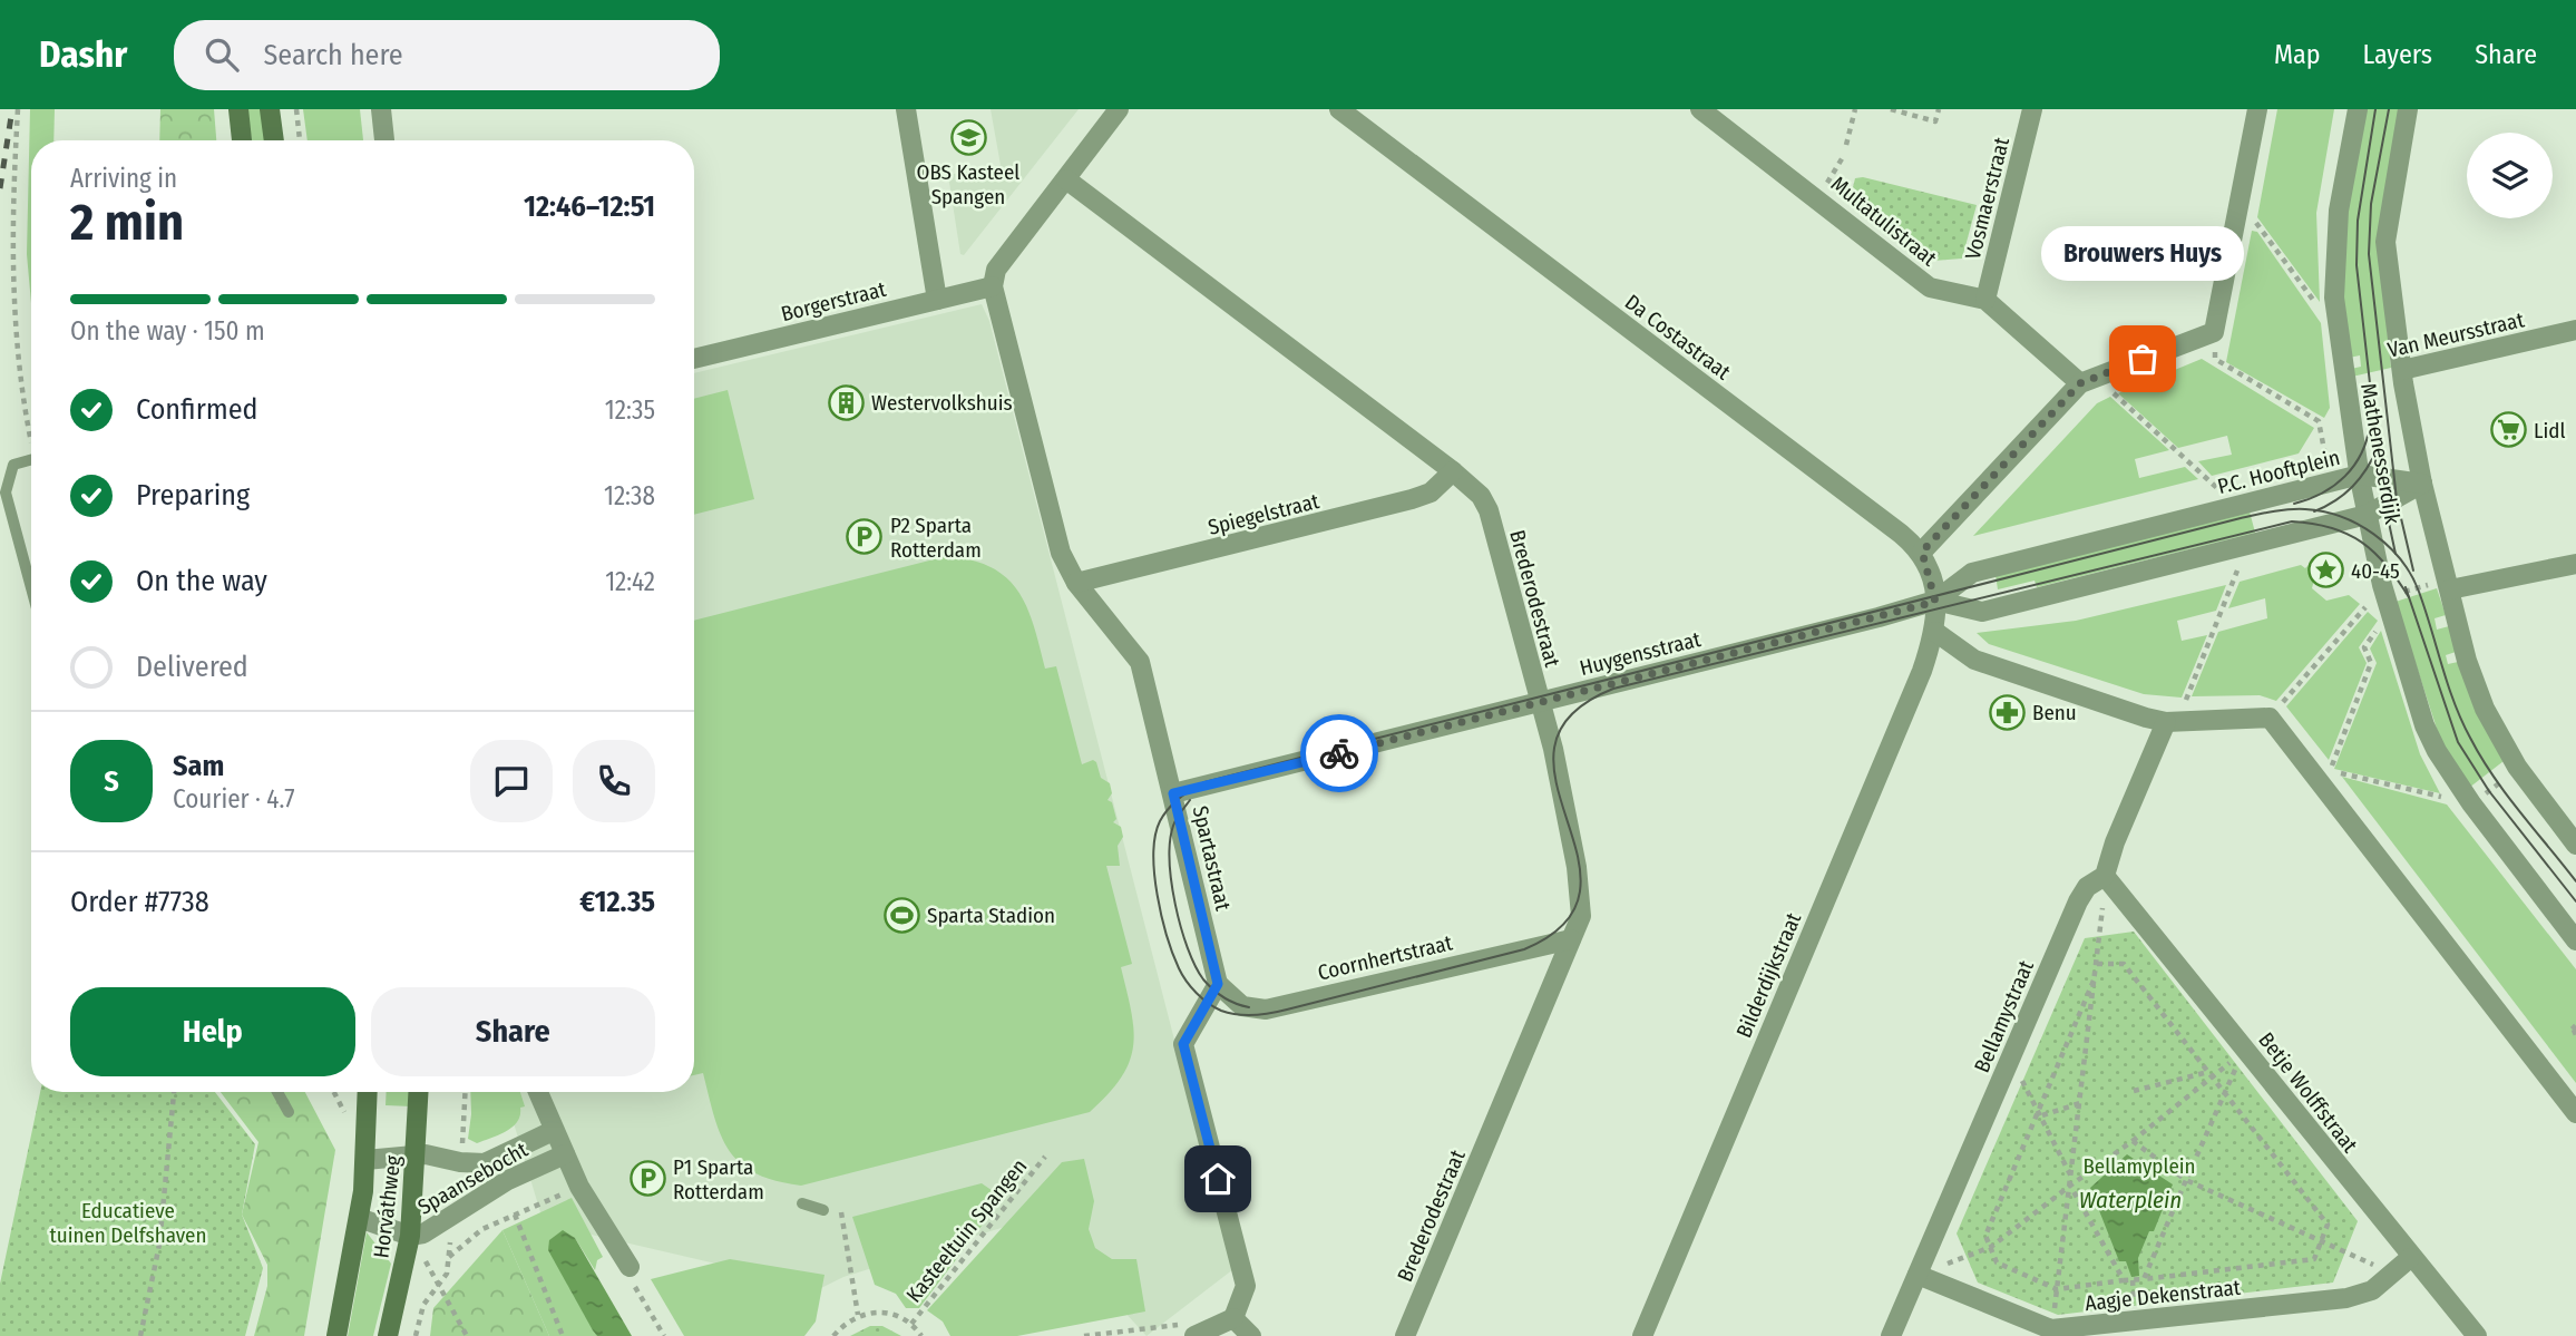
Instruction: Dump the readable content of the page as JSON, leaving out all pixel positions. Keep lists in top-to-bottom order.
{
  "streets": {
    "main road": ["Horváthweg"],
    "street": [
      "Vosmaerstraat",
      "Multatulistraat",
      "Borgerstraat",
      "Van Meursstraat",
      "Da Costastraat",
      "Mathenesserdijk",
      "P.C. Hooftplein",
      "Spiegelstraat",
      "Brederodestraat",
      "Huygensstraat",
      "Spartastraat",
      "Coornhertstraat",
      "Bilderdijkstraat",
      "Bellamystraat",
      "Betje Wolffstraat",
      "Spaansebocht",
      "Aagje Dekenstraat"
    ],
    "path": ["Kasteeltuin Spangen"]
  },
  "crossings": [
    ["Vosmaerstraat", "Multatulistraat"],
    ["Borgerstraat", "Spartastraat"],
    ["Van Meursstraat", "Mathenesserdijk"],
    ["Mathenesserdijk", "P.C. Hooftplein"],
    ["P.C. Hooftplein", "Huygensstraat"],
    ["Spiegelstraat", "Brederodestraat"],
    ["Spiegelstraat", "Spartastraat"],
    ["Brederodestraat", "Huygensstraat"],
    ["Brederodestraat", "Coornhertstraat"],
    ["Huygensstraat", "Spartastraat"],
    ["Spartastraat", "Coornhertstraat"],
    ["Bellamystraat", "Betje Wolffstraat"],
    ["Bellamystraat", "Aagje Dekenstraat"],
    ["Betje Wolffstraat", "Aagje Dekenstraat"],
    ["Spaansebocht", "Horváthweg"]
  ],
  "water": ["Waterplein"],
  "parks": ["Bellamyplein", "Educatieve tuinen Delfshaven"],
  "places": {
    "school or university": ["OBS Kasteel Spangen"],
    "other": ["Brouwers Huys"],
    "building": ["Westervolkshuis"],
    "supermarket": ["Lidl"],
    "parking": ["P2 Sparta Rotterdam", "P1 Sparta Rotterdam"],
    "place": ["40-45"],
    "pharmacy": ["Benu"],
    "sports": ["Sparta Stadion"]
  },
  "page": {
    "header": "Dashr",
    "search": "Search here",
    "nav": ["Map", "Layers", "Share"],
    "heading": ["2 min", "Arriving in", "12:46–12:51"],
    "panel": [
      "Sam",
      "Courier · 4.7",
      "Order #7738",
      "€12.35"
    ],
    "bubble": "Brouwers Huys",
    "bar": "On the way · 150 m",
    "list": [
      ["Confirmed", "12:35"],
      ["Preparing", "12:38"],
      ["On the way", "12:42"],
      "Delivered"
    ],
    "round": "S",
    "buttons": ["Help", "Share"]
  }
}
